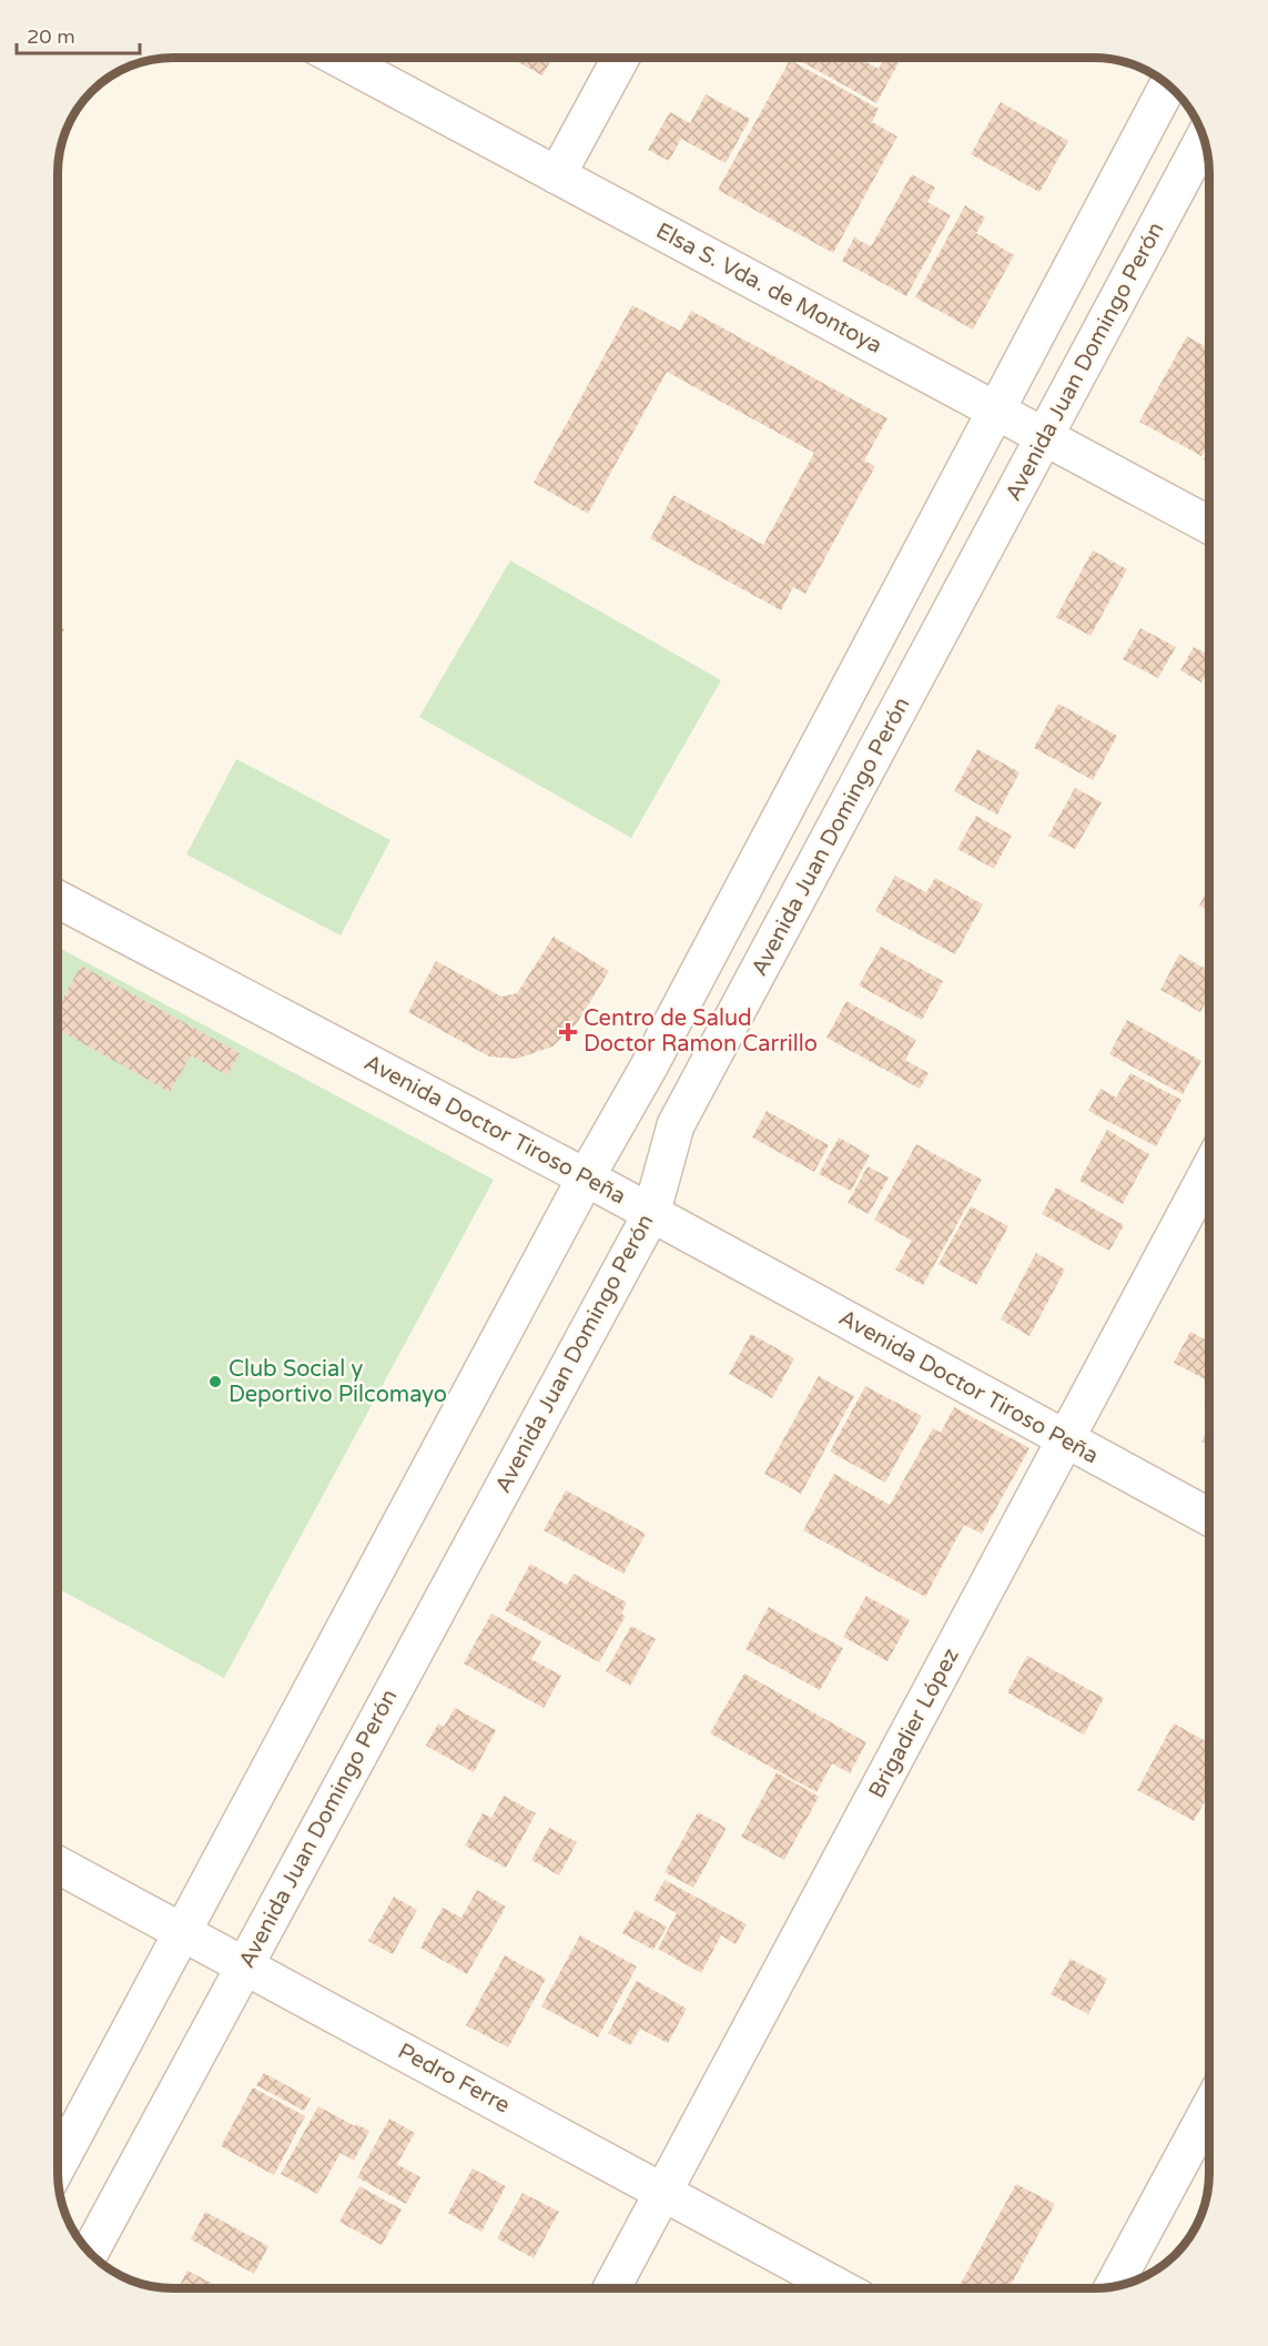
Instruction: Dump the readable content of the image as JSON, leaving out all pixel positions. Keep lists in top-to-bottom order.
{
  "streets": {
    "street": [
      "Elsa S. Vda. de Montoya",
      "Avenida Juan Domingo Perón",
      "Avenida Doctor Tiroso Peña",
      "Brigadier López",
      "Pedro Ferre"
    ]
  },
  "crossings": [
    ["Elsa S. Vda. de Montoya", "Avenida Juan Domingo Perón"],
    ["Avenida Juan Domingo Perón", "Avenida Doctor Tiroso Peña"],
    ["Avenida Juan Domingo Perón", "Pedro Ferre"],
    ["Avenida Doctor Tiroso Peña", "Brigadier López"],
    ["Brigadier López", "Pedro Ferre"]
  ],
  "places": {
    "health": ["Centro de Salud Doctor Ramon Carrillo"],
    "other": ["Club Social y Deportivo Pilcomayo"]
  },
  "scale_bar": "20 m"
}
